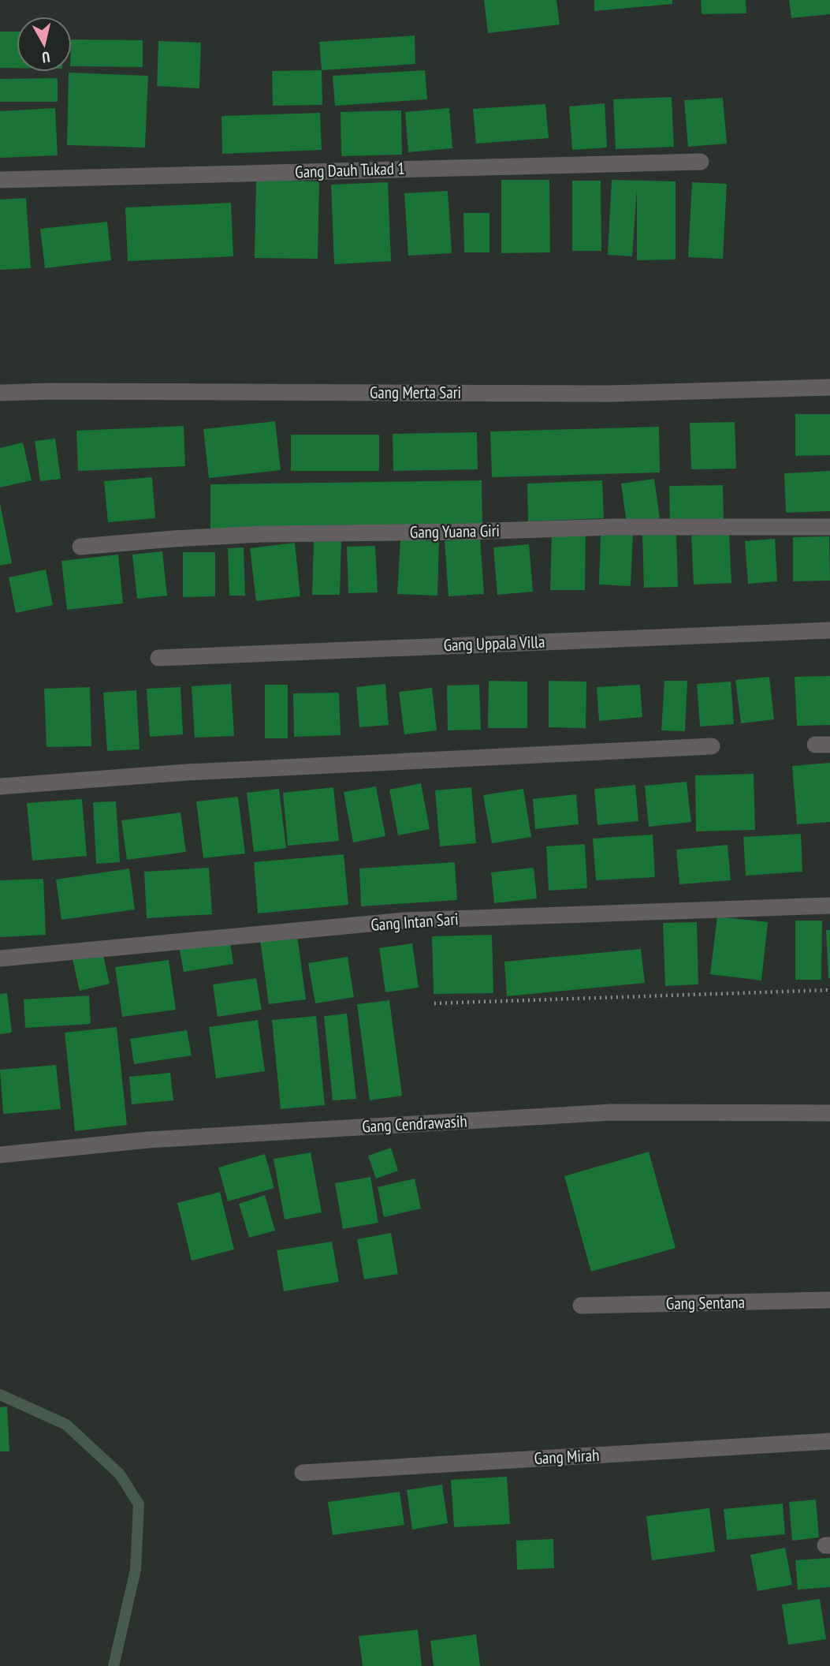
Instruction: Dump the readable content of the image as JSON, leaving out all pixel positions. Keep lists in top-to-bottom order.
{
  "streets": {
    "street": [
      "Gang Dauh Tukad 1",
      "Gang Merta Sari",
      "Gang Yuana Giri",
      "Gang Uppala Villa",
      "Gang Intan Sari",
      "Gang Cendrawasih",
      "Gang Sentana",
      "Gang Mirah"
    ]
  },
  "north": "bottom"
}
